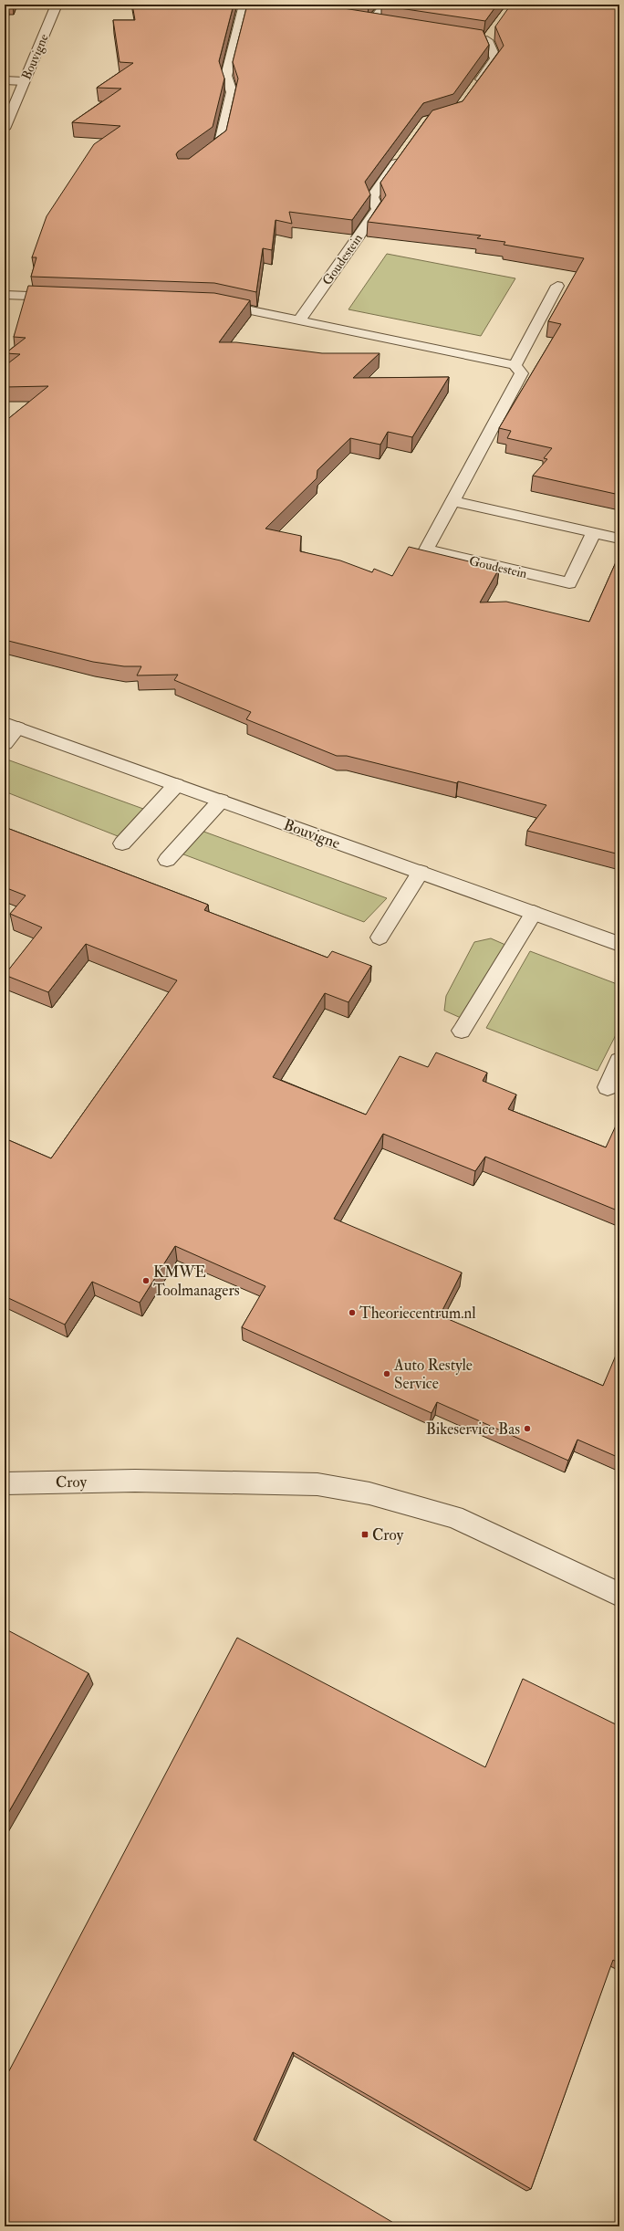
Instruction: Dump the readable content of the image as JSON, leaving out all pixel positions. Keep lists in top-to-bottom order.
{
  "streets": {
    "street": ["Bouvigne", "Goudestein", "Croy"]
  },
  "places": {
    "other": [
      "KMWE Toolmanagers",
      "Theoriecentrum.nl",
      "Auto Restyle Service",
      "Bikeservice Bas"
    ],
    "transit": ["Croy"]
  }
}
